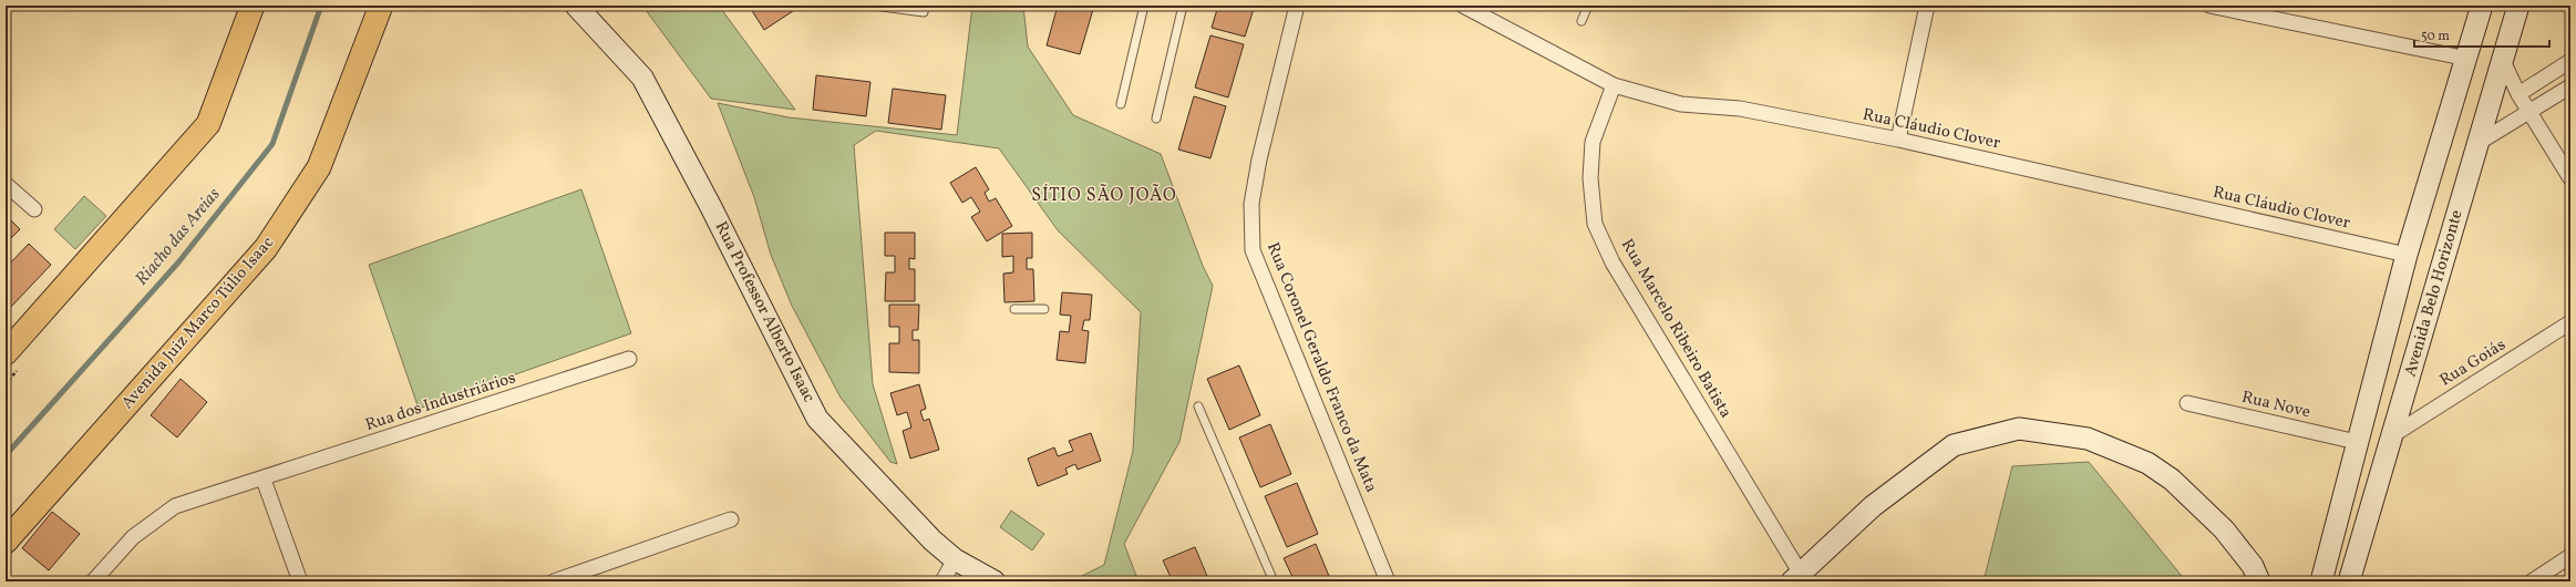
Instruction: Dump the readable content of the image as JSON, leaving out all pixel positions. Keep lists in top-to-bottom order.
{
  "streets": {
    "main road": ["Avenida Belo Horizonte", "Rua Professor Alberto Isaac", "Avenida Juiz Marco Túlio Isaac"],
    "street": [
      "Rua Cláudio Clover",
      "Rua Marcelo Ribeiro Batista",
      "Rua Goiás",
      "Rua Coronel Geraldo Franco da Mata",
      "Rua dos Industriários",
      "Rua Nove"
    ]
  },
  "crossings": [
    ["Rua Cláudio Clover", "Avenida Belo Horizonte"],
    ["Rua Cláudio Clover", "Rua Marcelo Ribeiro Batista"],
    ["Avenida Belo Horizonte", "Rua Goiás"],
    ["Avenida Belo Horizonte", "Rua Nove"]
  ],
  "districts": ["SÍTIO SÃO JOÃO"],
  "water": ["Riacho das Areias"],
  "scale_bar": "50 m"
}
